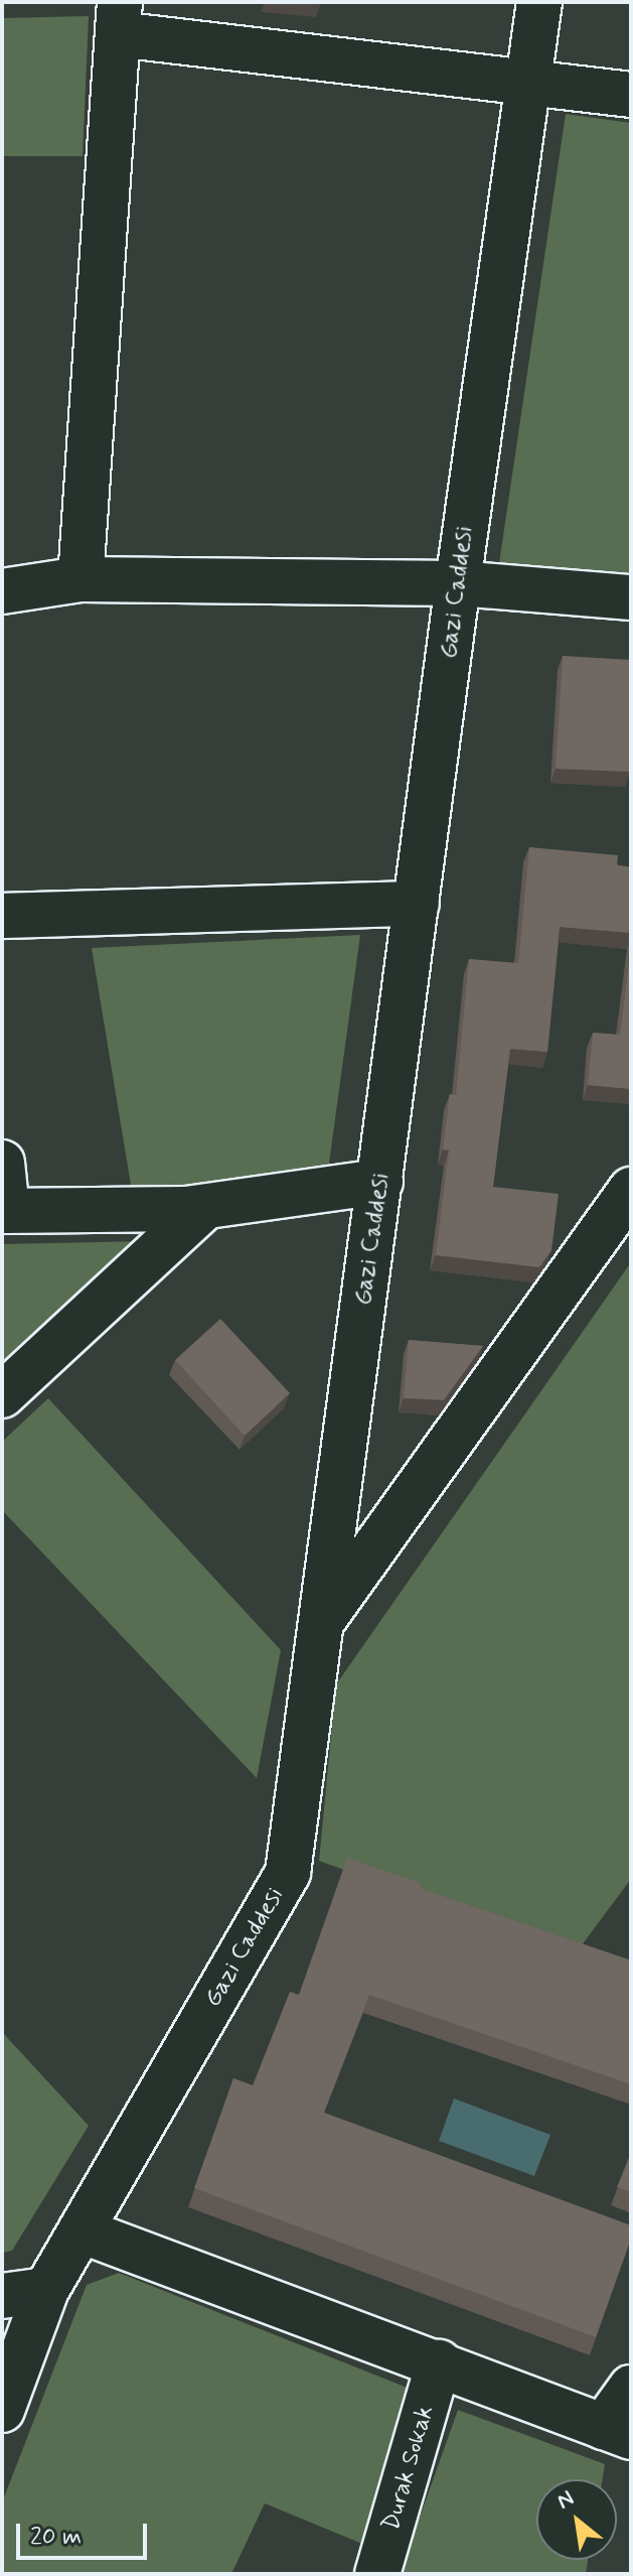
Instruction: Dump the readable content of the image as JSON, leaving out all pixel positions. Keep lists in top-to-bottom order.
{
  "streets": {
    "street": ["Gazi Caddesi", "Durak Sokak"]
  },
  "scale_bar": "20 m",
  "north": "top left"
}
